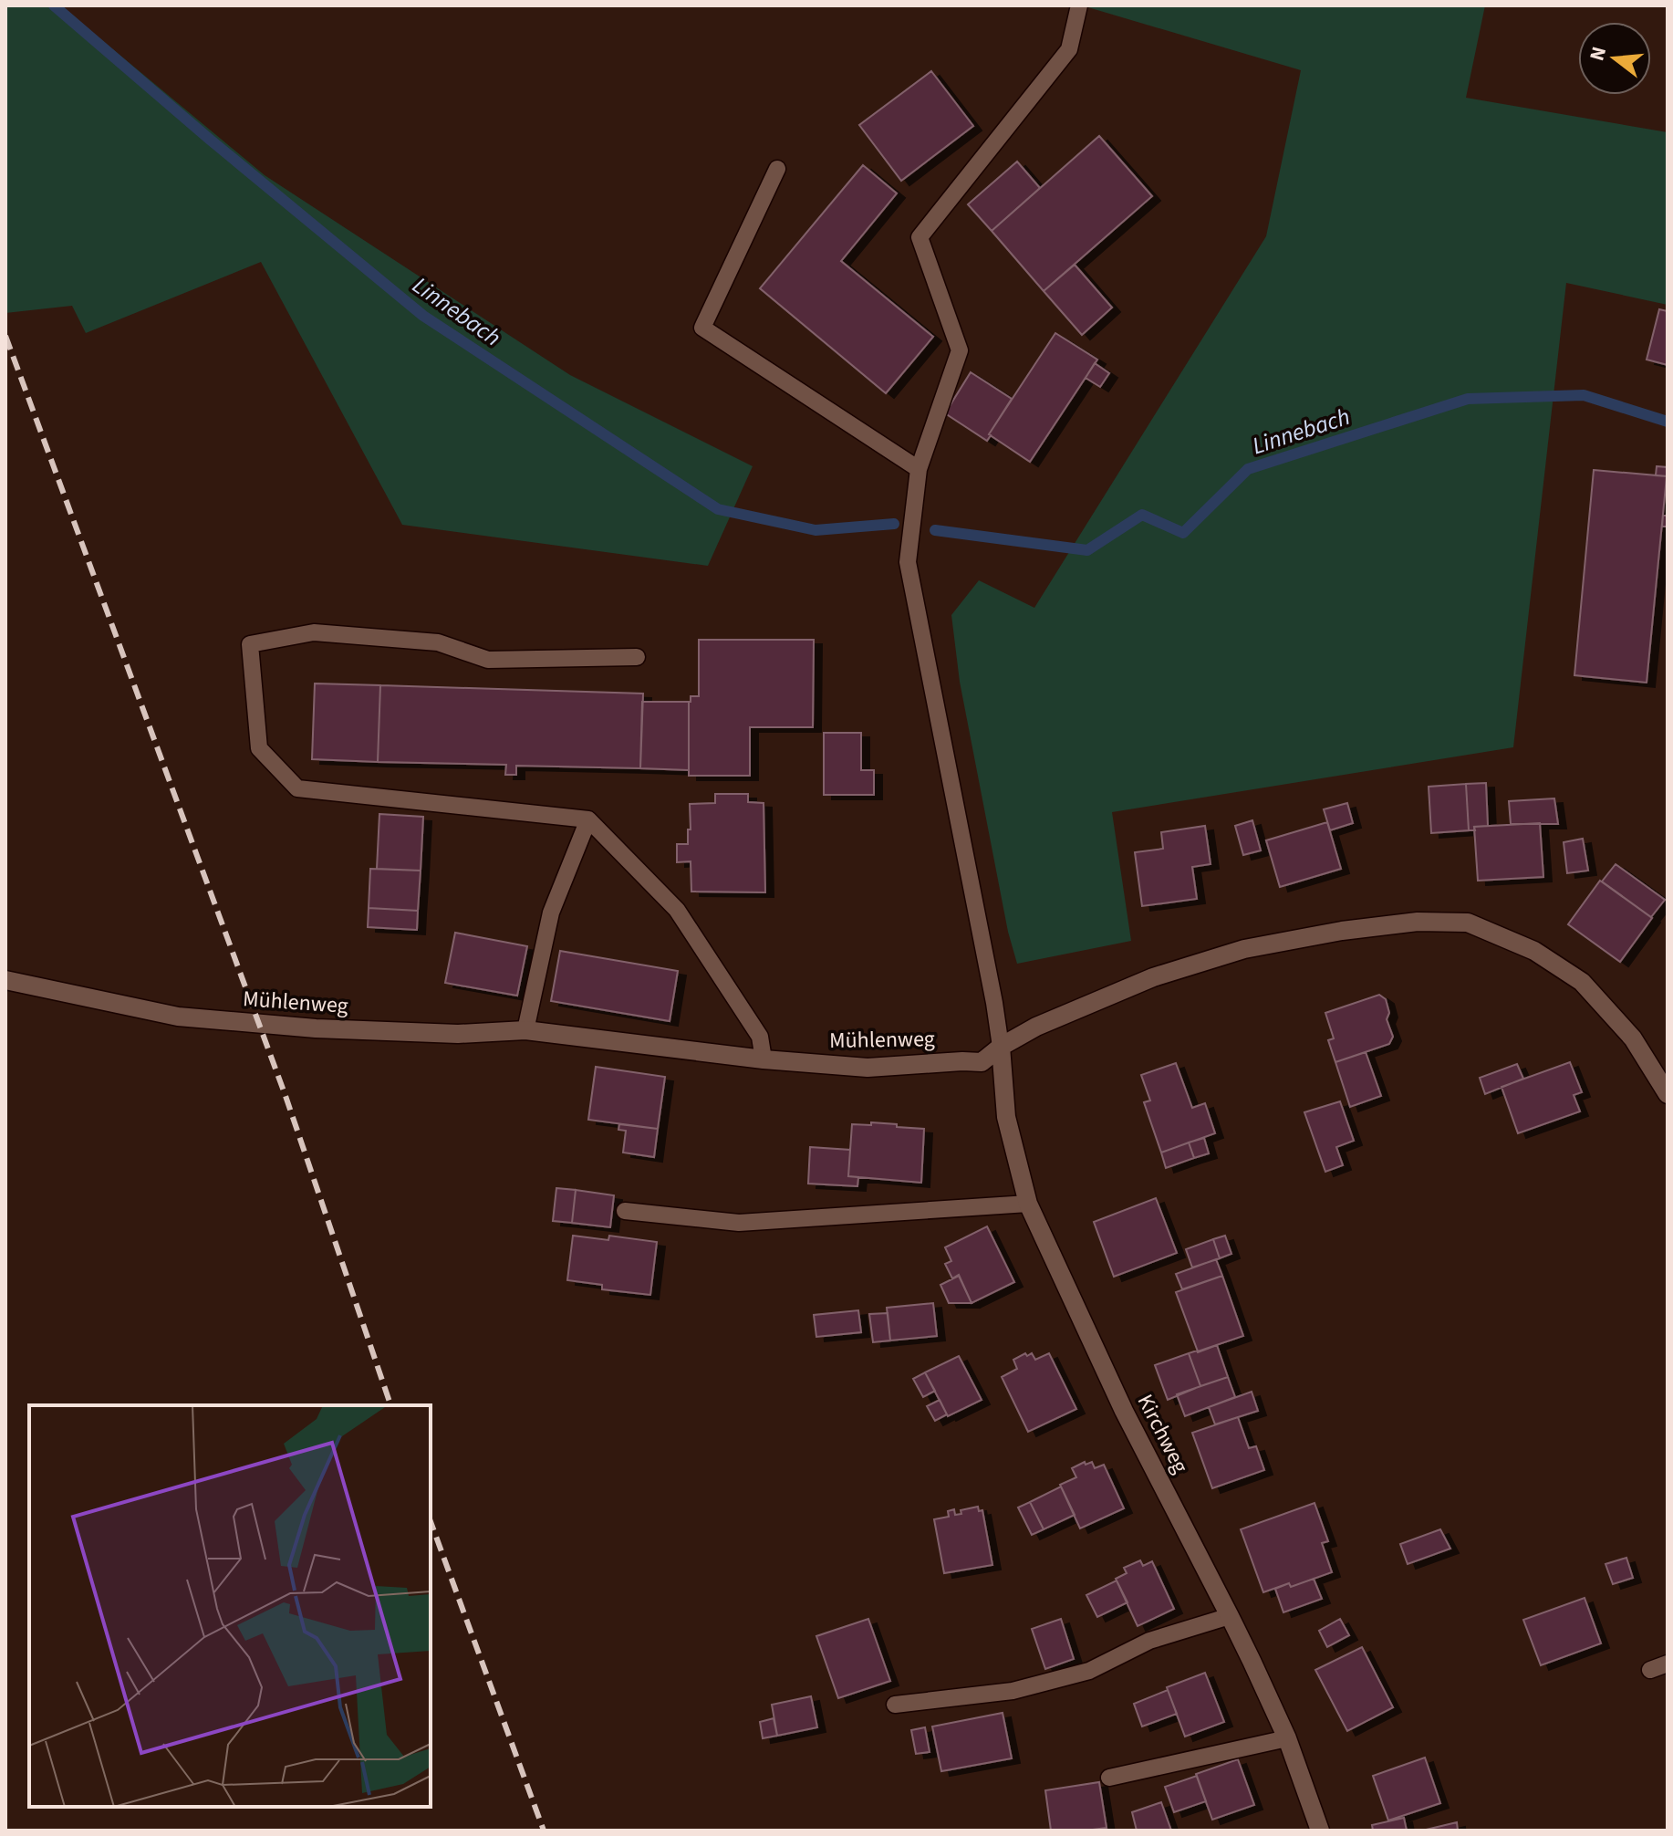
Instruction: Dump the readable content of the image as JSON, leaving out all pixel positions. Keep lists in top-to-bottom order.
{
  "streets": {
    "street": ["Mühlenweg", "Kirchweg"]
  },
  "crossings": [
    ["Mühlenweg", "Kirchweg"]
  ],
  "water": ["Linnebach"],
  "north": "left"
}
